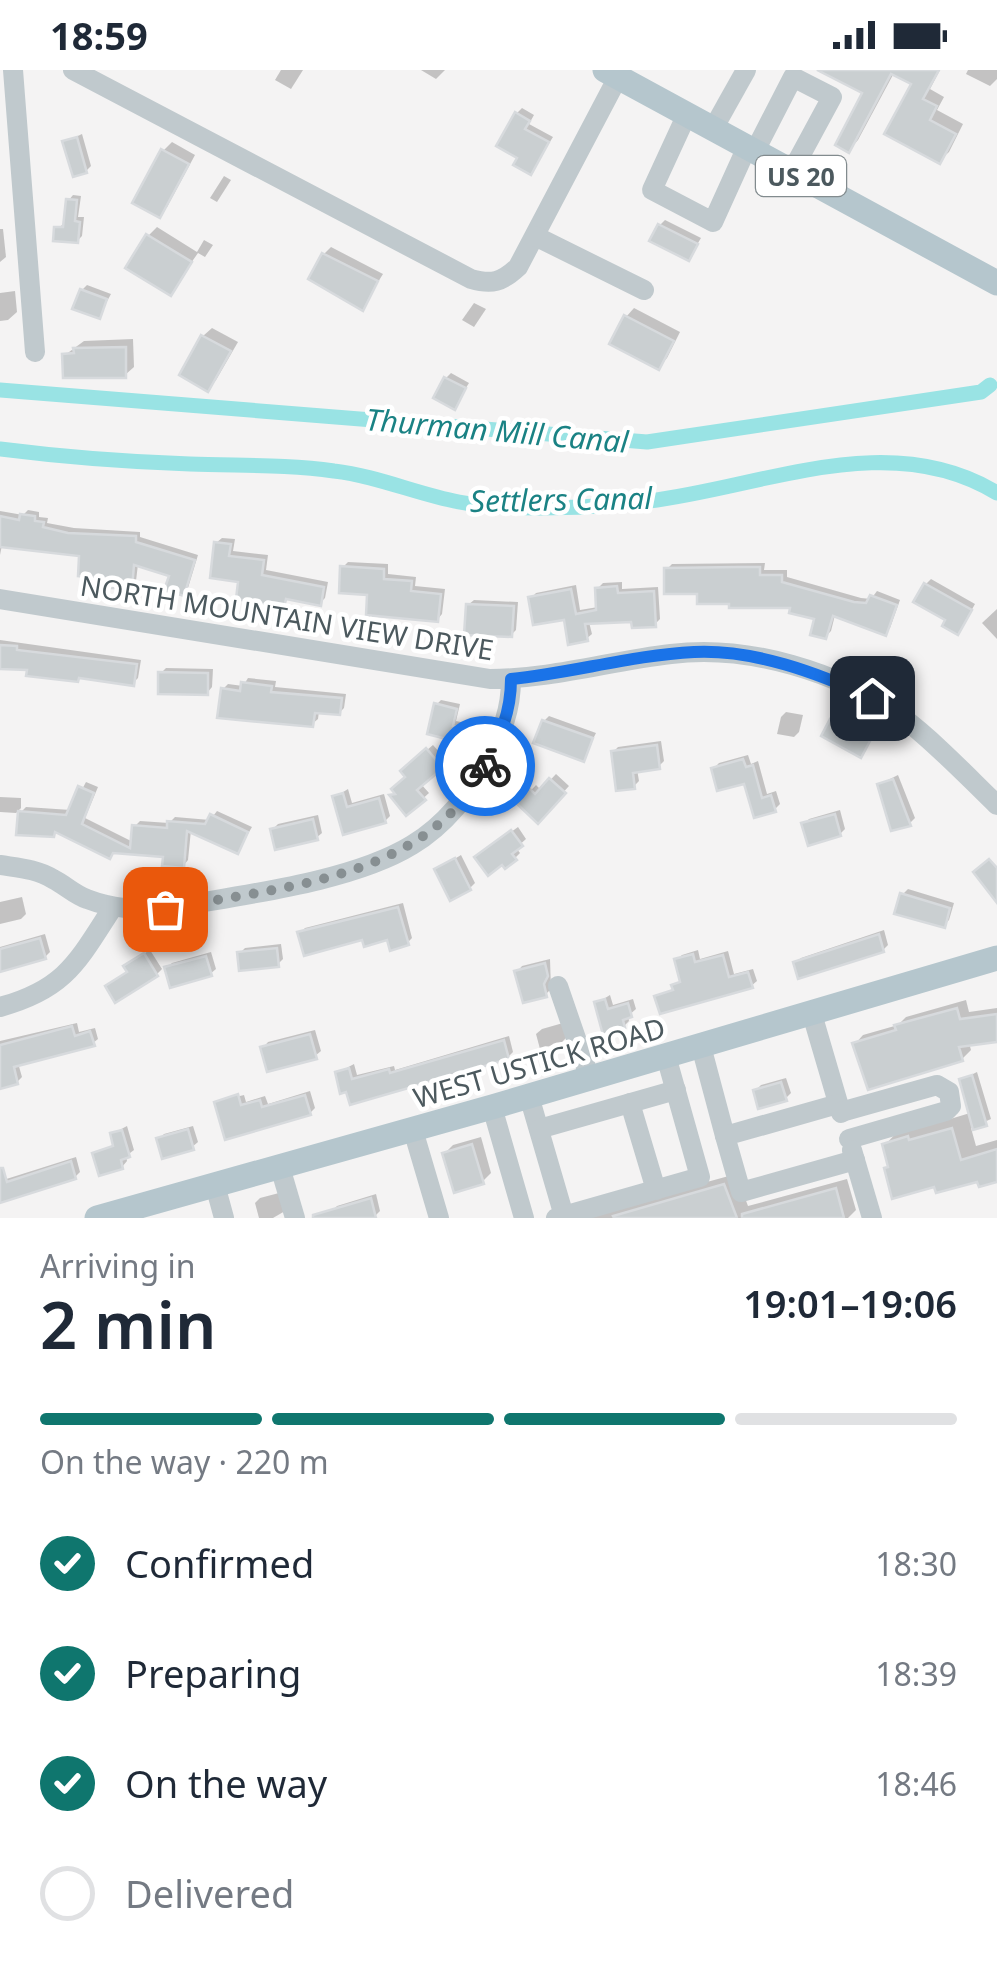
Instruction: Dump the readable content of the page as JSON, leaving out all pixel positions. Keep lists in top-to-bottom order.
{
  "streets": {
    "main road": ["US 20", "WEST USTICK ROAD"],
    "street": ["NORTH MOUNTAIN VIEW DRIVE"]
  },
  "water": ["Thurman Mill Canal", "Settlers Canal"],
  "page": {
    "status": "18:59",
    "heading": ["2 min", "Arriving in", "19:01–19:06"],
    "bar": "On the way · 220 m",
    "list": [
      ["Confirmed", "18:30"],
      ["Preparing", "18:39"],
      ["On the way", "18:46"],
      "Delivered"
    ]
  }
}
